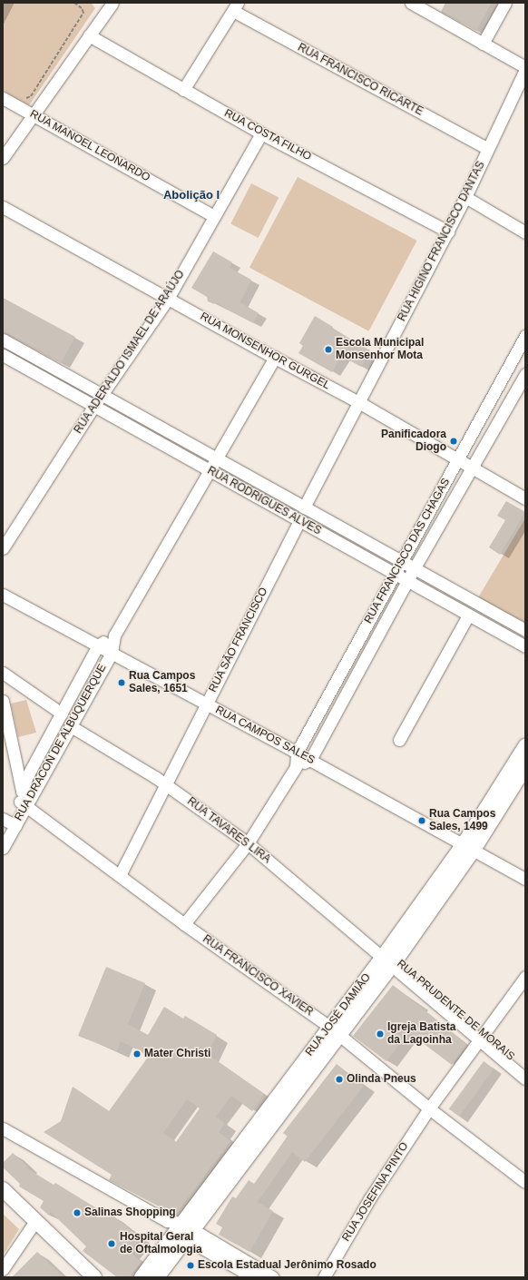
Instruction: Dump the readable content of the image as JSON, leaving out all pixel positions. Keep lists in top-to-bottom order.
{
  "streets": {
    "street": [
      "RUA FRANCISCO RICARTE",
      "RUA COSTA FILHO",
      "RUA MANOEL LEONARDO",
      "RUA HIGINO FRANCISCO DANTAS",
      "RUA MONSENHOR GURGEL",
      "RUA ADERALDO ISMAEL DE ARAÚJO",
      "RUA RODRIGUES ALVES",
      "RUA FRANCISCO DAS CHAGAS",
      "RUA SÃO FRANCISCO",
      "RUA CAMPOS SALES",
      "RUA DRACON DE ALBUQUERQUE",
      "RUA TAVARES LIRA",
      "RUA FRANCISCO XAVIER",
      "RUA PRUDENTE DE MORAIS",
      "RUA JOSÉ DAMIÃO",
      "RUA JOSEFINA PINTO"
    ]
  },
  "crossings": [
    ["RUA FRANCISCO RICARTE", "RUA HIGINO FRANCISCO DANTAS"],
    ["RUA COSTA FILHO", "RUA HIGINO FRANCISCO DANTAS"],
    ["RUA COSTA FILHO", "RUA ADERALDO ISMAEL DE ARAÚJO"],
    ["RUA MANOEL LEONARDO", "RUA ADERALDO ISMAEL DE ARAÚJO"],
    ["RUA HIGINO FRANCISCO DANTAS", "RUA MONSENHOR GURGEL"],
    ["RUA HIGINO FRANCISCO DANTAS", "RUA RODRIGUES ALVES"],
    ["RUA MONSENHOR GURGEL", "RUA ADERALDO ISMAEL DE ARAÚJO"],
    ["RUA MONSENHOR GURGEL", "RUA FRANCISCO DAS CHAGAS"],
    ["RUA MONSENHOR GURGEL", "RUA DRACON DE ALBUQUERQUE"],
    ["RUA ADERALDO ISMAEL DE ARAÚJO", "RUA RODRIGUES ALVES"],
    ["RUA RODRIGUES ALVES", "RUA FRANCISCO DAS CHAGAS"],
    ["RUA RODRIGUES ALVES", "RUA SÃO FRANCISCO"],
    ["RUA RODRIGUES ALVES", "RUA DRACON DE ALBUQUERQUE"],
    ["RUA FRANCISCO DAS CHAGAS", "RUA CAMPOS SALES"],
    ["RUA FRANCISCO DAS CHAGAS", "RUA TAVARES LIRA"],
    ["RUA FRANCISCO DAS CHAGAS", "RUA FRANCISCO XAVIER"],
    ["RUA SÃO FRANCISCO", "RUA CAMPOS SALES"],
    ["RUA SÃO FRANCISCO", "RUA TAVARES LIRA"],
    ["RUA SÃO FRANCISCO", "RUA FRANCISCO XAVIER"],
    ["RUA CAMPOS SALES", "RUA DRACON DE ALBUQUERQUE"],
    ["RUA CAMPOS SALES", "RUA JOSÉ DAMIÃO"],
    ["RUA DRACON DE ALBUQUERQUE", "RUA TAVARES LIRA"],
    ["RUA DRACON DE ALBUQUERQUE", "RUA FRANCISCO XAVIER"],
    ["RUA TAVARES LIRA", "RUA PRUDENTE DE MORAIS"],
    ["RUA TAVARES LIRA", "RUA JOSÉ DAMIÃO"],
    ["RUA FRANCISCO XAVIER", "RUA JOSÉ DAMIÃO"],
    ["RUA FRANCISCO XAVIER", "RUA JOSEFINA PINTO"],
    ["RUA PRUDENTE DE MORAIS", "RUA JOSÉ DAMIÃO"],
    ["RUA PRUDENTE DE MORAIS", "RUA JOSEFINA PINTO"]
  ],
  "districts": ["Abolição I"],
  "places": [
    "Escola Municipal Monsenhor Mota",
    "Panificadora Diogo",
    "Rua Campos Sales, 1651",
    "Rua Campos Sales, 1499",
    "Igreja Batista da Lagoinha",
    "Mater Christi",
    "Olinda Pneus",
    "Salinas Shopping",
    "Hospital Geral de Oftalmologia",
    "Escola Estadual Jerônimo Rosado"
  ]
}
